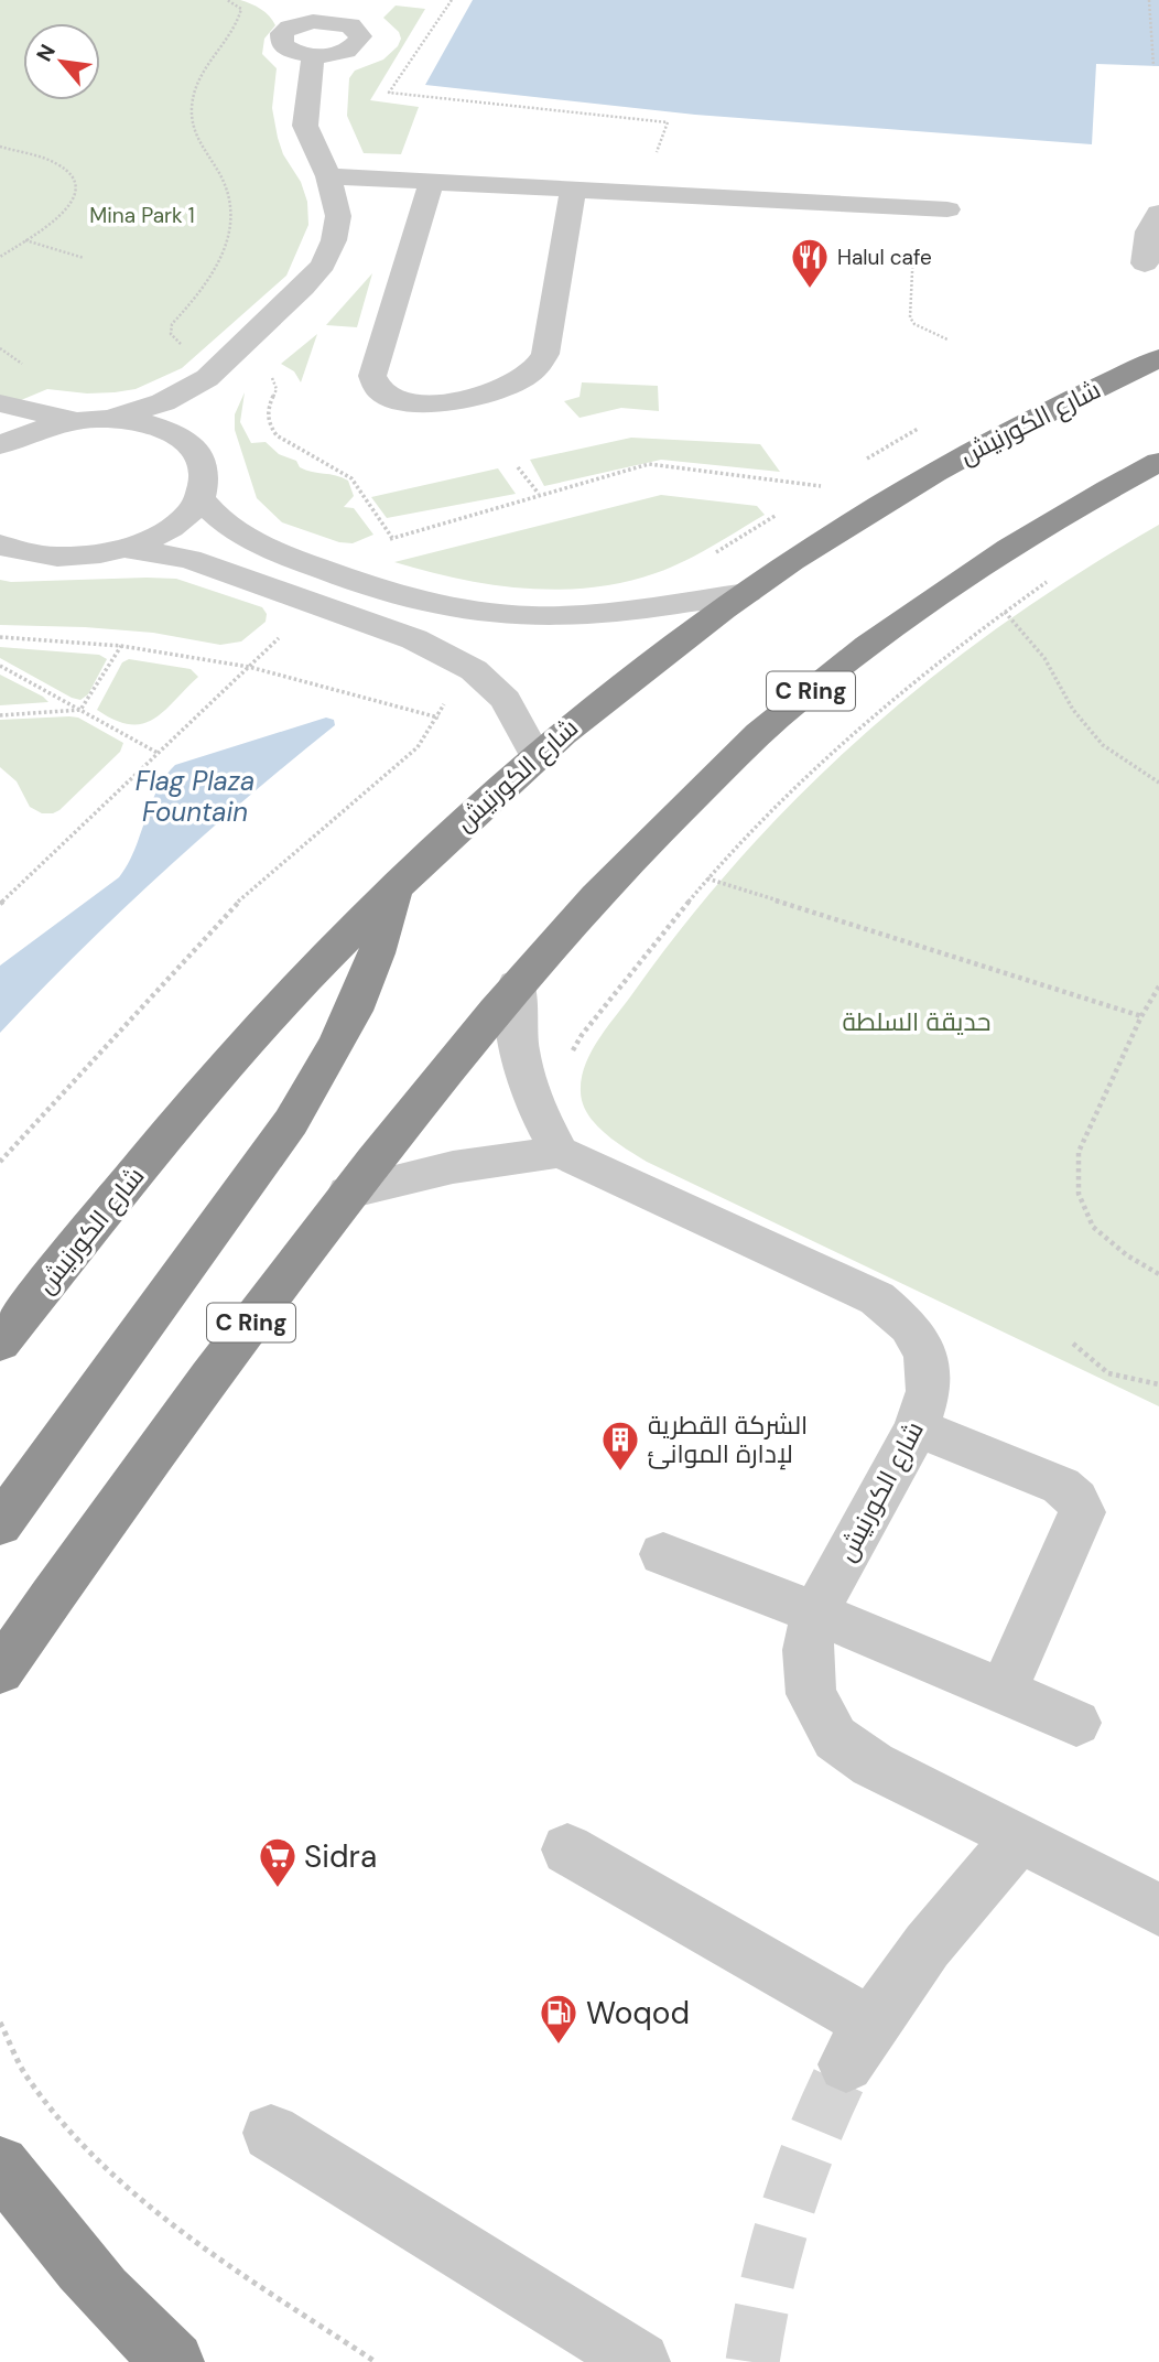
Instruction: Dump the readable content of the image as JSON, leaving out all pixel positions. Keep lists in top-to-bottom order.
{
  "streets": {
    "highway": ["شارع الكورنيش", "C Ring"]
  },
  "water": ["Flag Plaza Fountain"],
  "parks": ["Mina Park 1", "حديقة السلطة"],
  "places": {
    "restaurant": ["Halul cafe"],
    "building": ["الشركة القطرية لإدارة الموانئ"],
    "supermarket": ["Sidra"],
    "fuel station": ["Woqod"]
  },
  "north": "top left"
}
